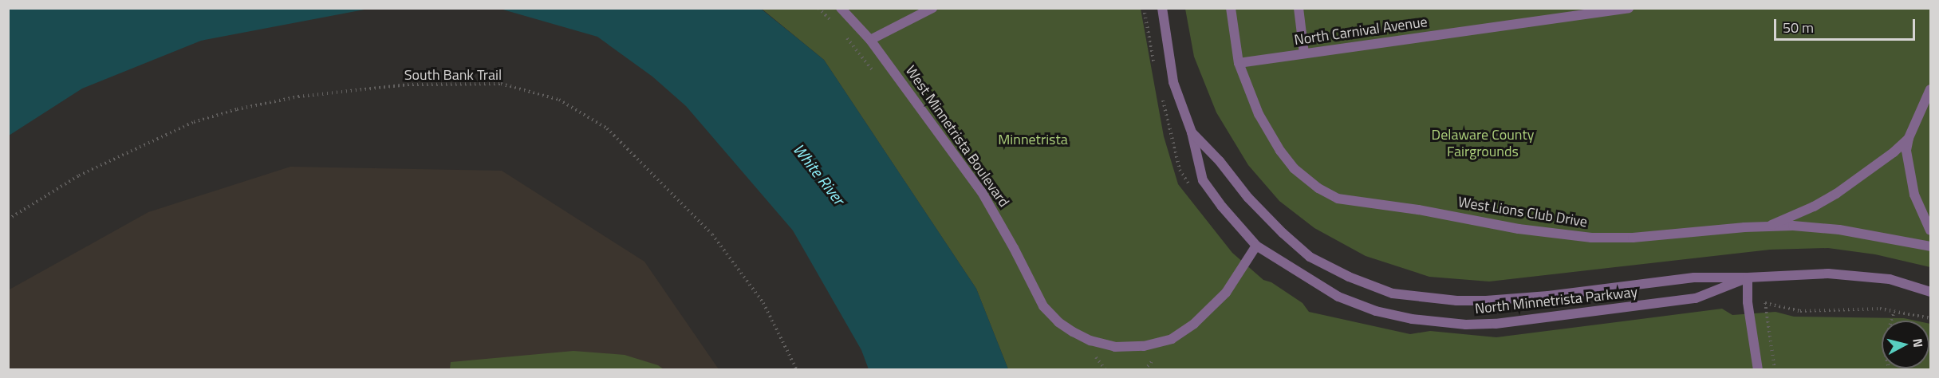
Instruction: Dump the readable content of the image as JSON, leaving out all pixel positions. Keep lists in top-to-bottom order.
{
  "streets": {
    "street": [
      "North Carnival Avenue",
      "West Minnetrista Boulevard",
      "West Lions Club Drive",
      "North Minnetrista Parkway"
    ],
    "path": ["South Bank Trail"]
  },
  "crossings": [
    ["North Carnival Avenue", "West Lions Club Drive"],
    ["West Minnetrista Boulevard", "North Minnetrista Parkway"]
  ],
  "water": ["White River"],
  "parks": ["Delaware County Fairgrounds", "Minnetrista"],
  "scale_bar": "50 m",
  "north": "right"
}
